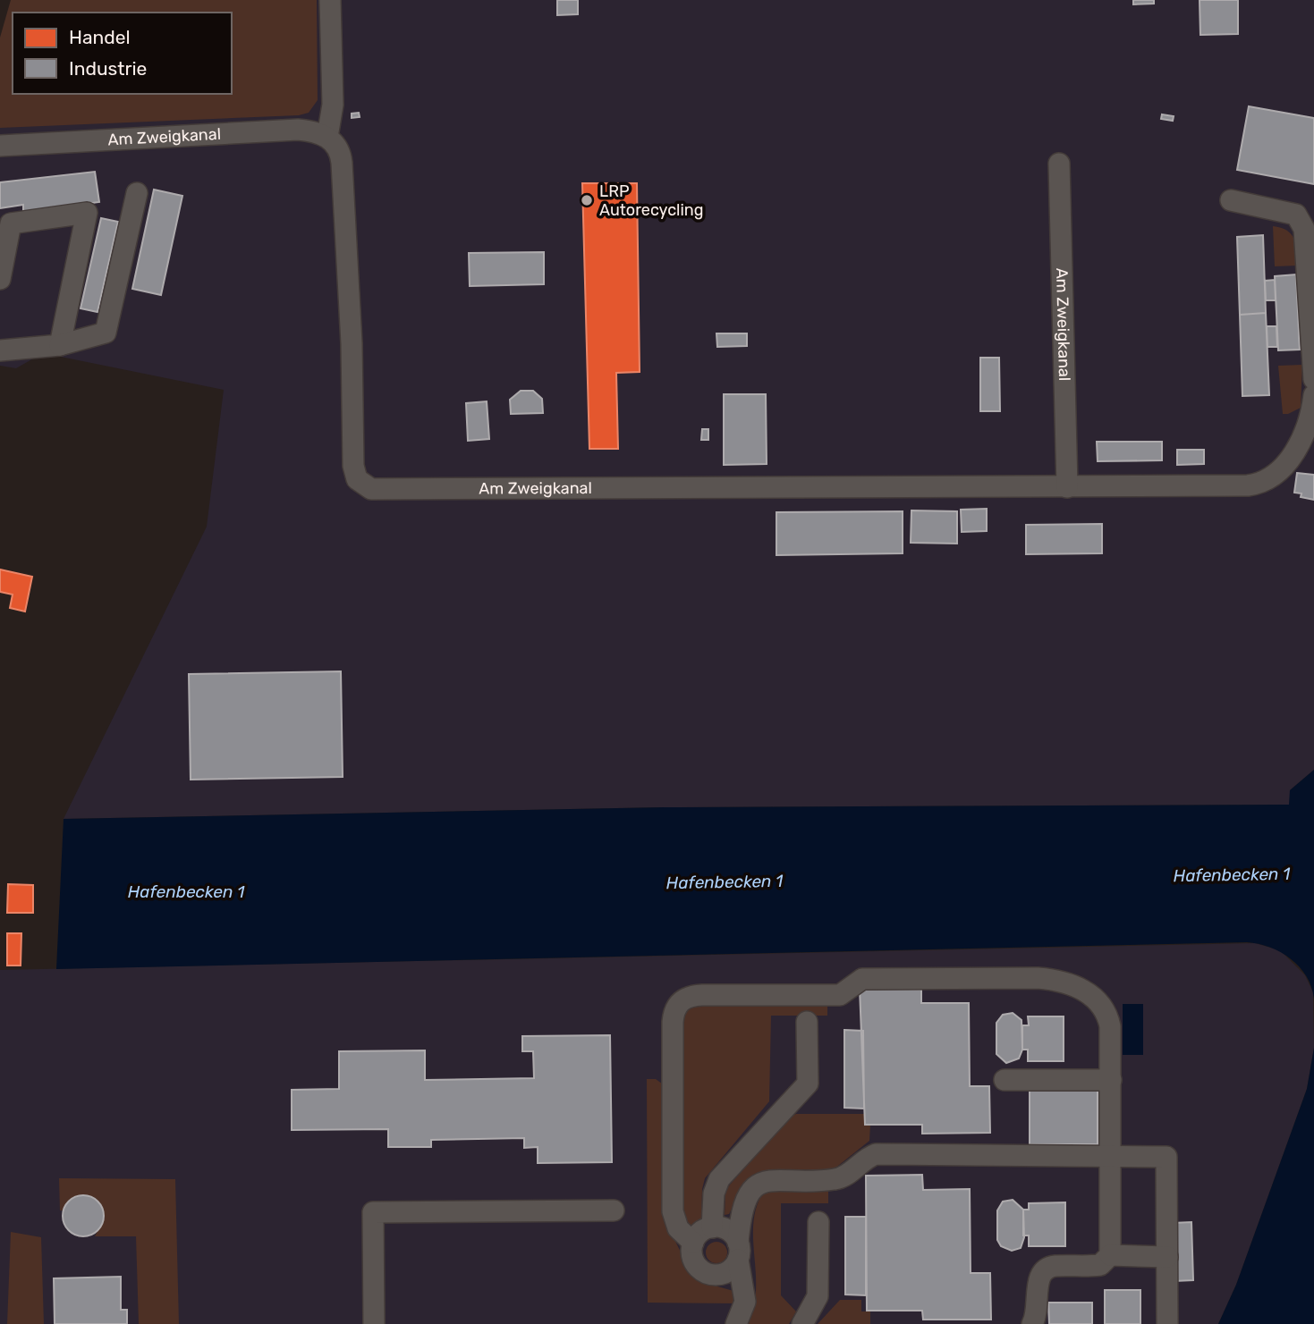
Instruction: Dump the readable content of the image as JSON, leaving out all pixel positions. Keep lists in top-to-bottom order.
{
  "streets": {
    "street": ["Am Zweigkanal"]
  },
  "water": ["Hafenbecken 1"],
  "places": ["LRP Autorecycling"],
  "legend": ["Handel", "Industrie"]
}
